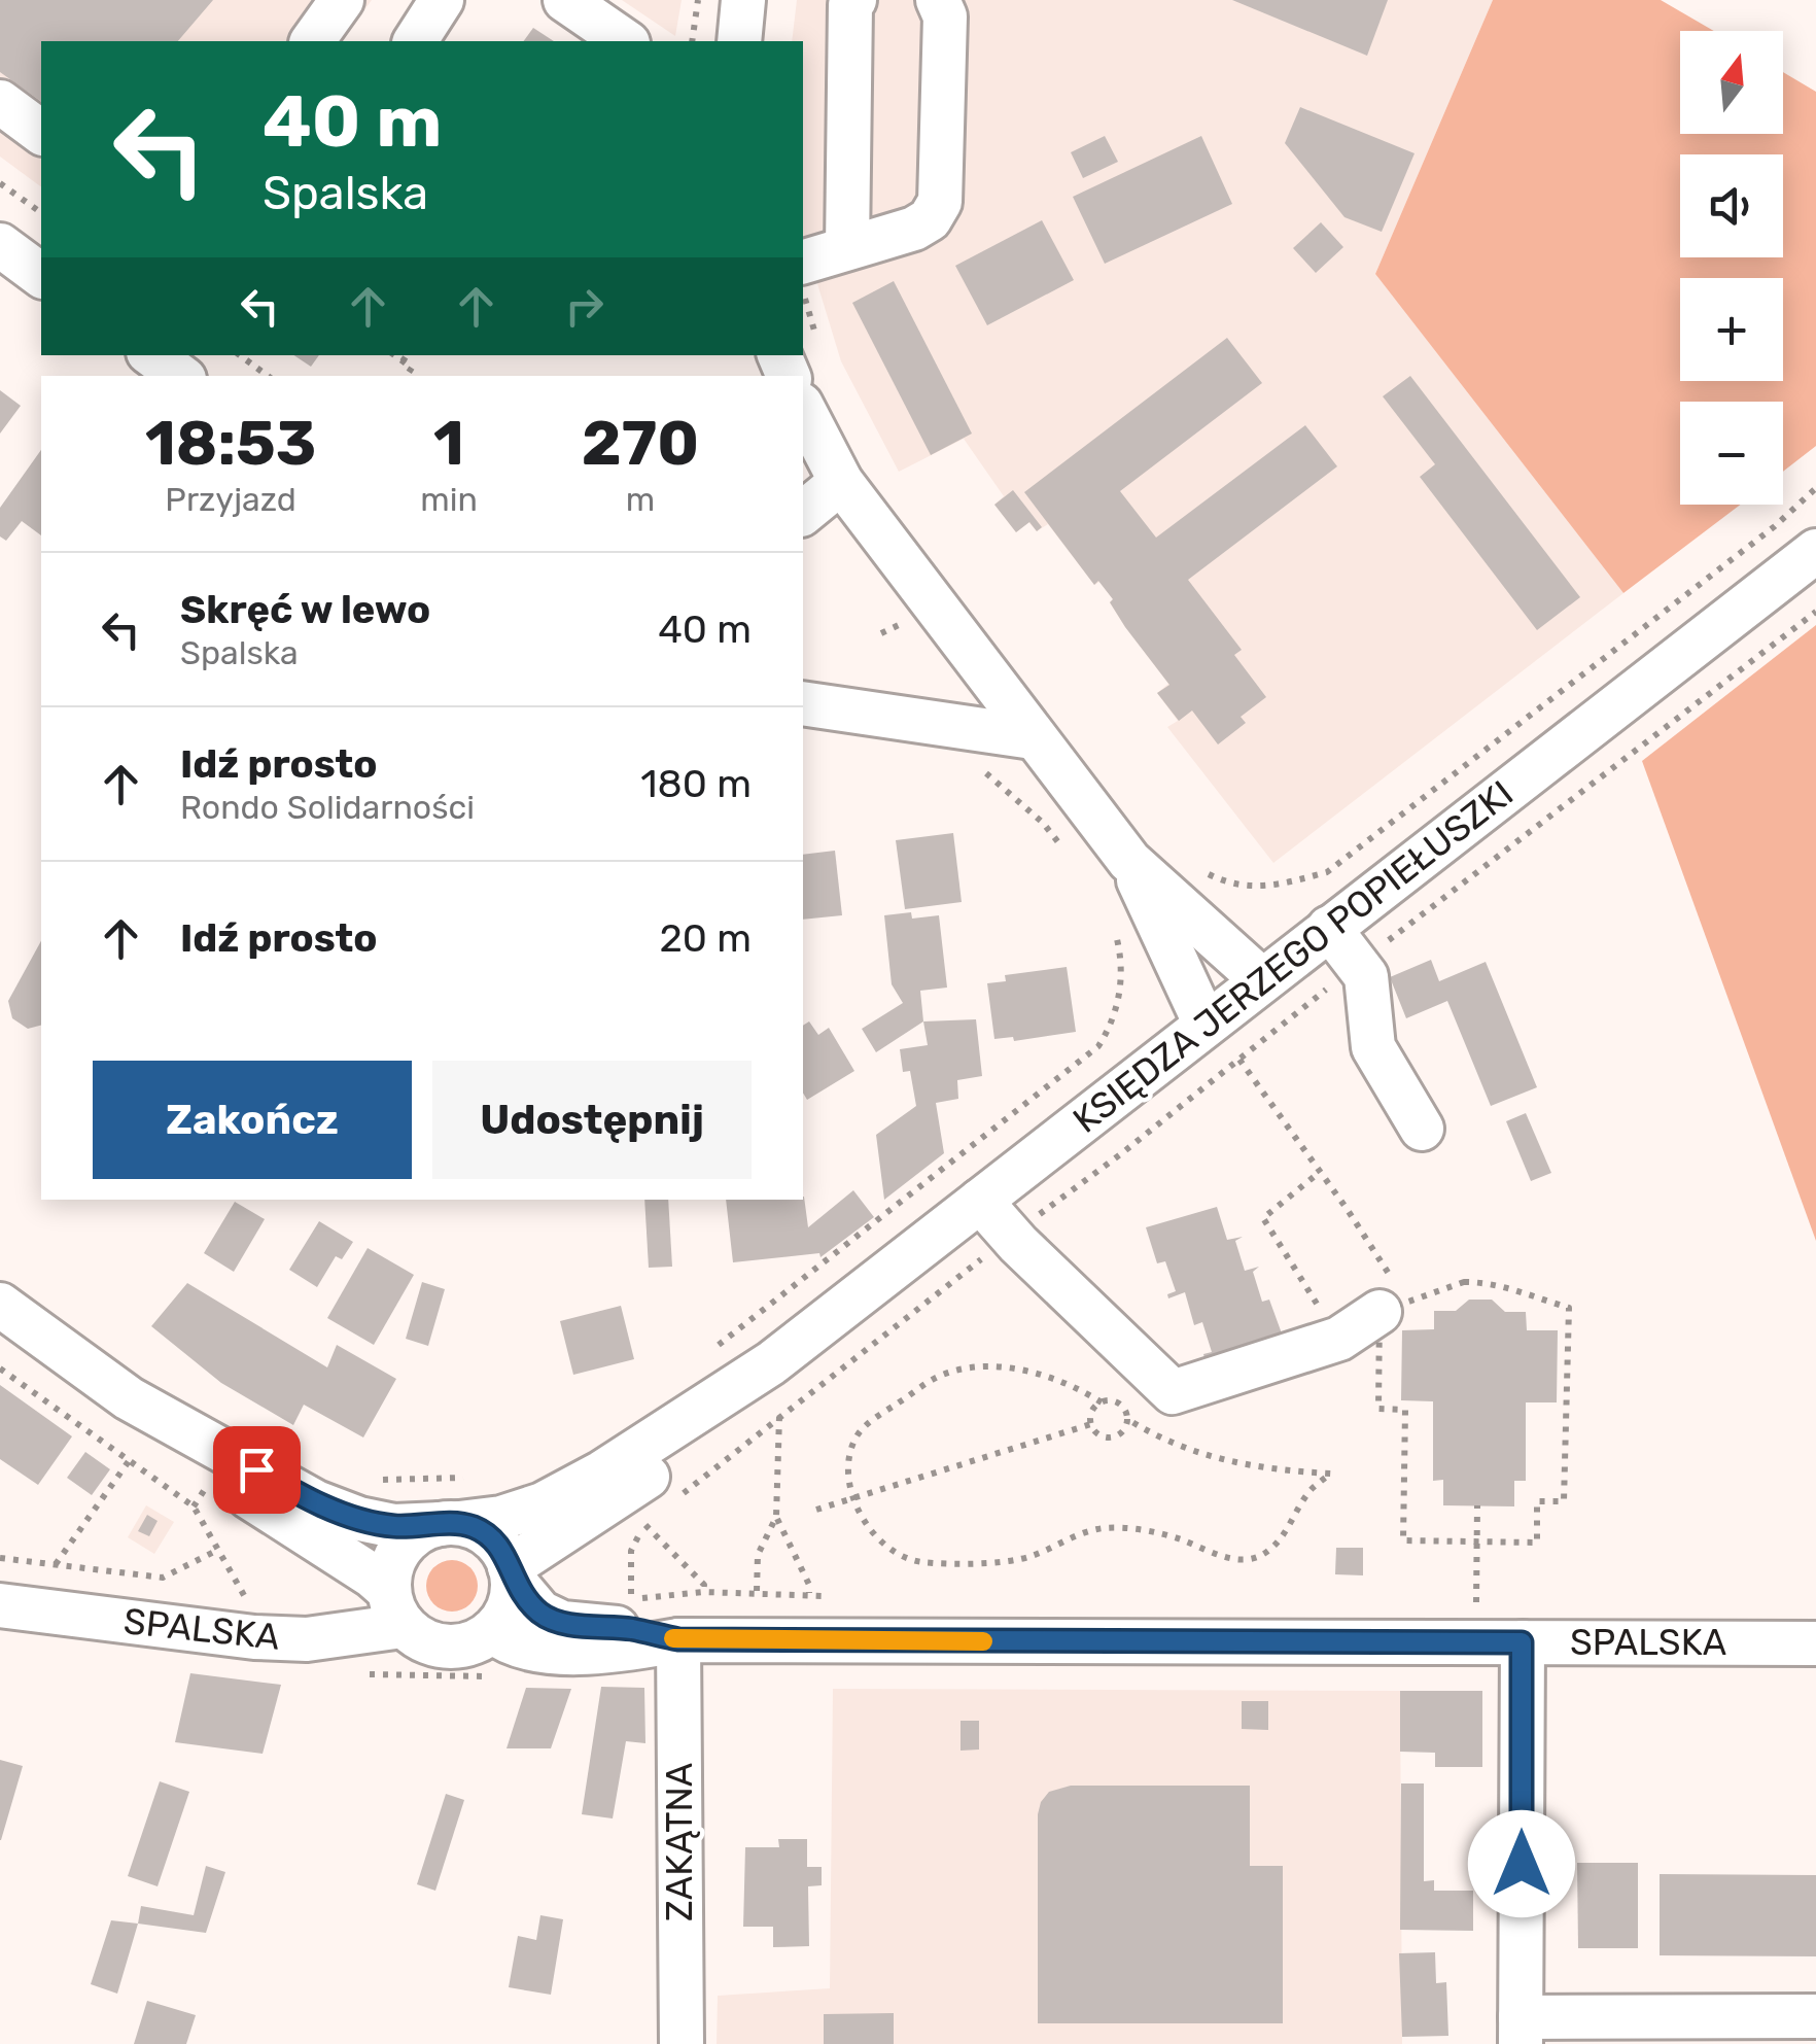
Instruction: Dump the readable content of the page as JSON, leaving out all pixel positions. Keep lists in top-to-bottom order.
{
  "streets": {
    "street": ["KSIĘDZA JERZEGO POPIEŁUSZKI", "SPALSKA", "ZAKĄTNA"]
  },
  "crossings": [
    ["KSIĘDZA JERZEGO POPIEŁUSZKI", "SPALSKA"],
    ["SPALSKA", "ZAKĄTNA"]
  ],
  "north": "top",
  "page": {
    "map_buttons": ["+", "−"],
    "turn": ["40 m", "Spalska"],
    "eta": [
      "18:53",
      "Przyjazd",
      "1",
      "min",
      "270",
      "m"
    ],
    "list": [
      {
        "name": "Skręć w lewo",
        "note": "Spalska",
        "value": "40 m"
      },
      {
        "name": "Idź prosto",
        "note": "Rondo Solidarności",
        "value": "180 m"
      },
      {
        "name": "Idź prosto",
        "value": "20 m"
      }
    ],
    "buttons": ["Zakończ", "Udostępnij"]
  }
}
